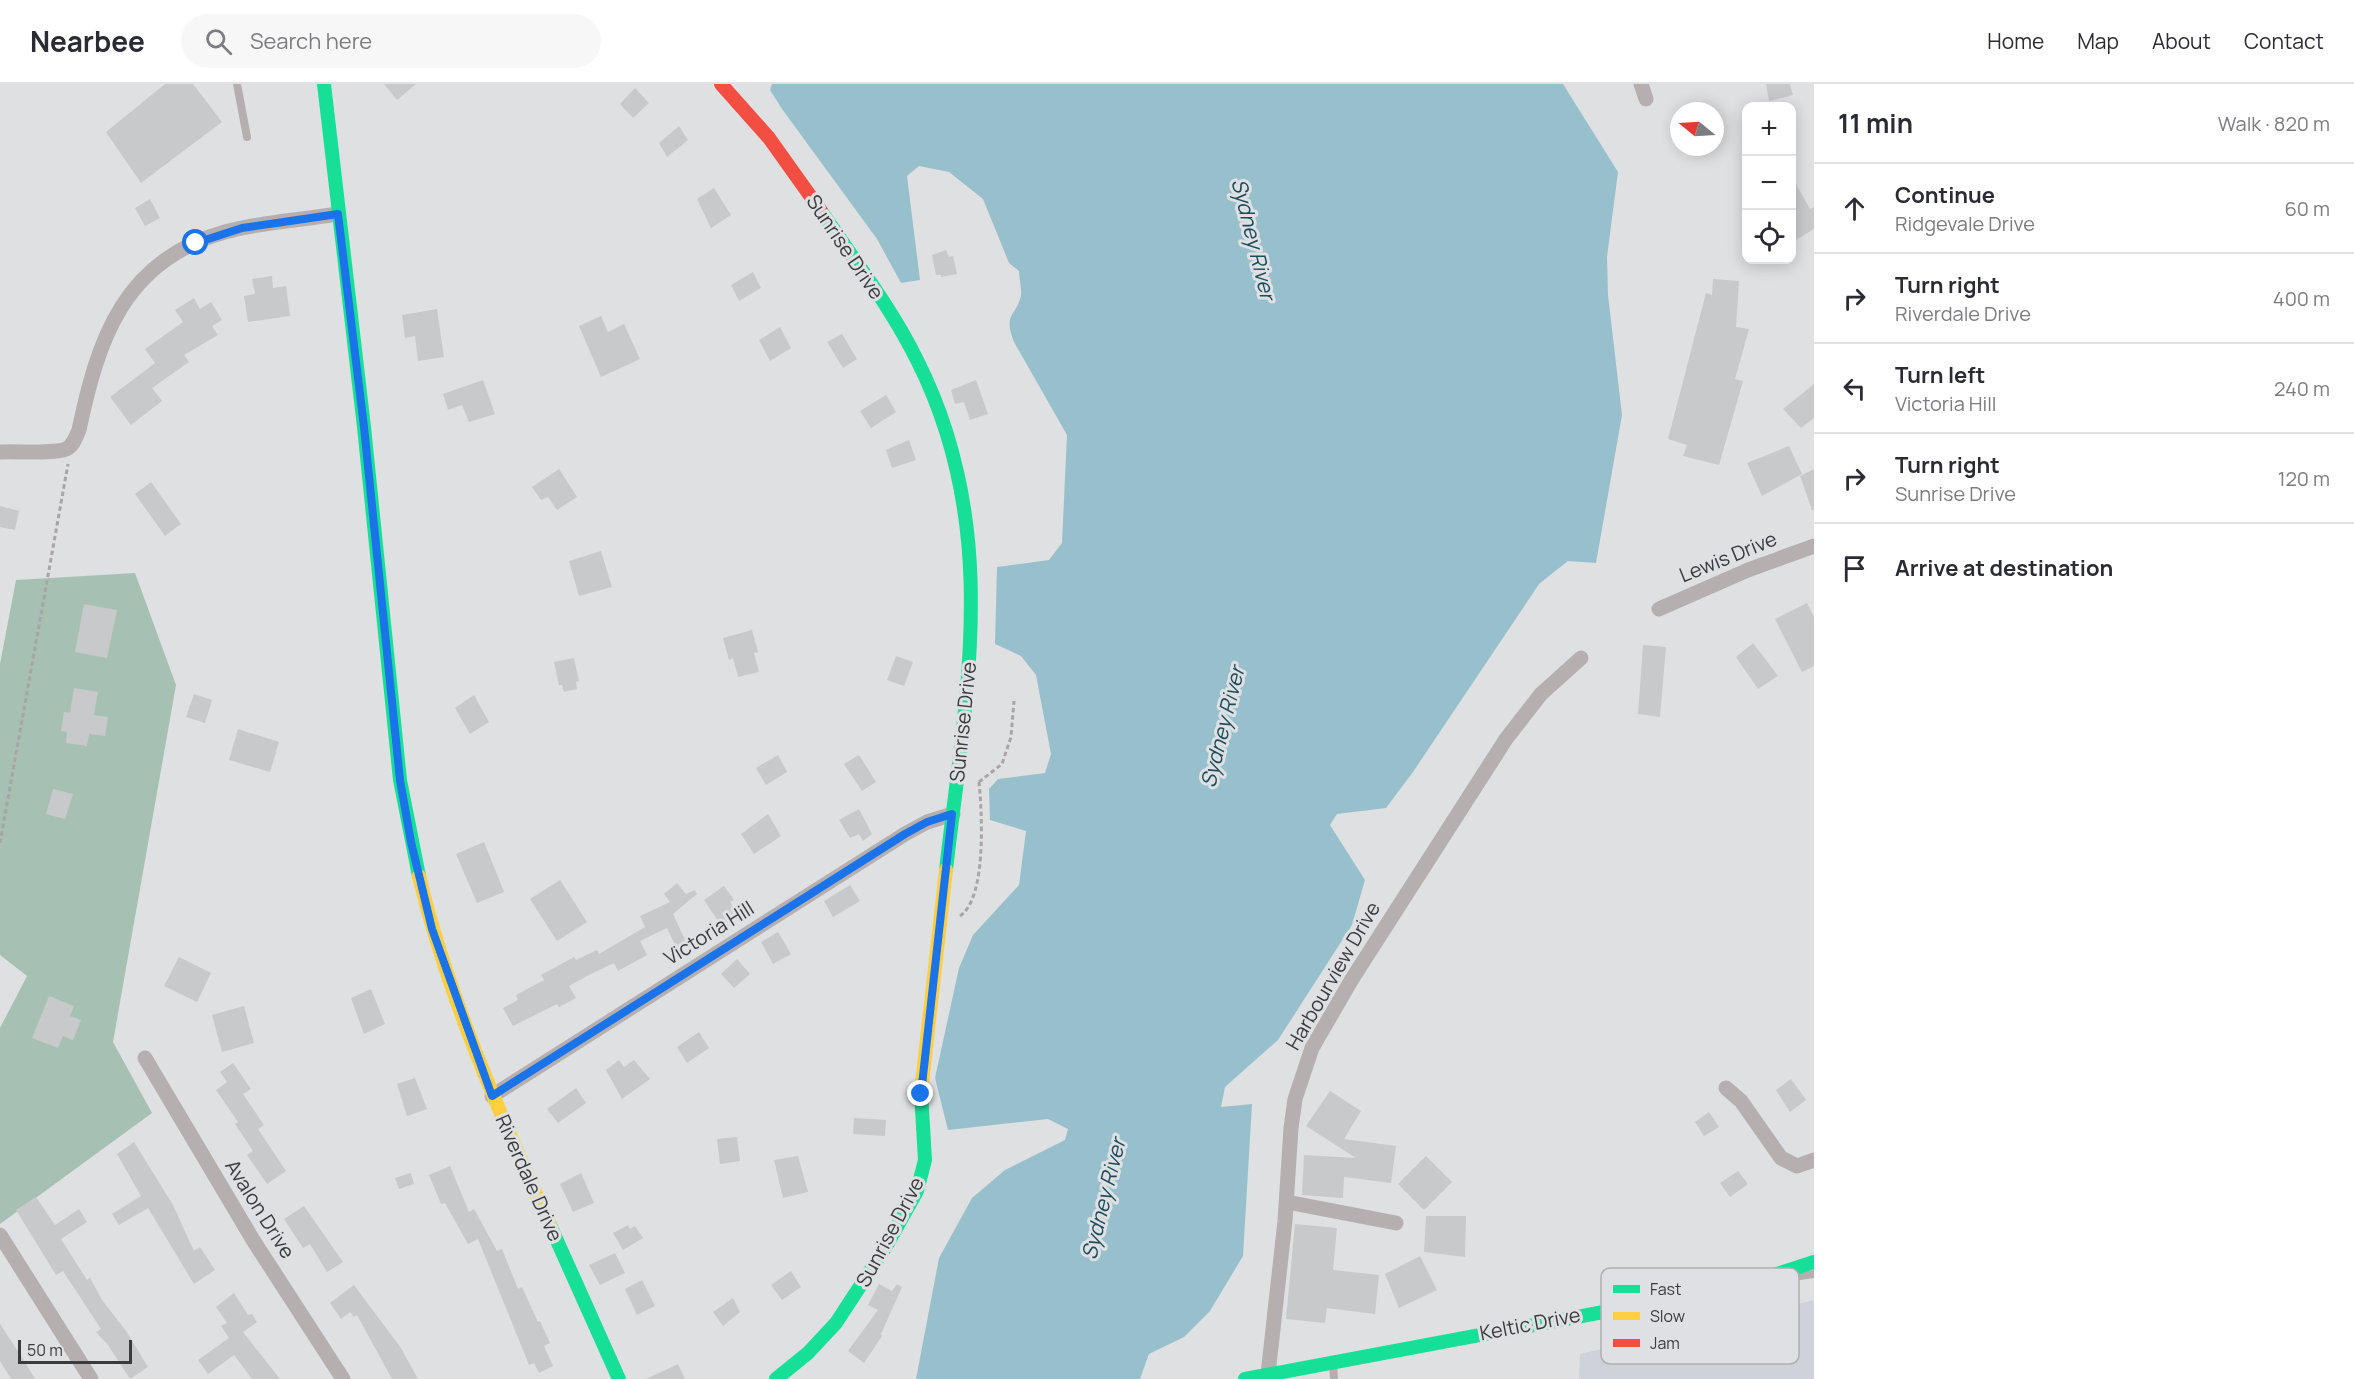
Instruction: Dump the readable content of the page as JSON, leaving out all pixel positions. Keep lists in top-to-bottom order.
{
  "streets": {
    "main road": ["Sunrise Drive", "Riverdale Drive", "Keltic Drive"],
    "street": [
      "Lewis Drive",
      "Victoria Hill",
      "Harbourview Drive",
      "Avalon Drive"
    ]
  },
  "crossings": [
    ["Sunrise Drive", "Victoria Hill"],
    ["Victoria Hill", "Riverdale Drive"],
    ["Harbourview Drive", "Keltic Drive"]
  ],
  "water": ["Sydney River"],
  "legend": ["Fast", "Slow", "Jam"],
  "scale_bar": "50 m",
  "north": "left",
  "page": {
    "header": "Nearbee",
    "search": "Search here",
    "nav": [
      "Home",
      "Map",
      "About",
      "Contact"
    ],
    "heading": ["11 min", "Walk · 820 m"],
    "map_buttons": ["+", "−"],
    "list": [
      ["Continue", "Ridgevale Drive", "60 m"],
      ["Turn right", "Riverdale Drive", "400 m"],
      ["Turn left", "Victoria Hill", "240 m"],
      ["Turn right", "Sunrise Drive", "120 m"],
      "Arrive at destination"
    ],
    "scale": "50 m"
  }
}
